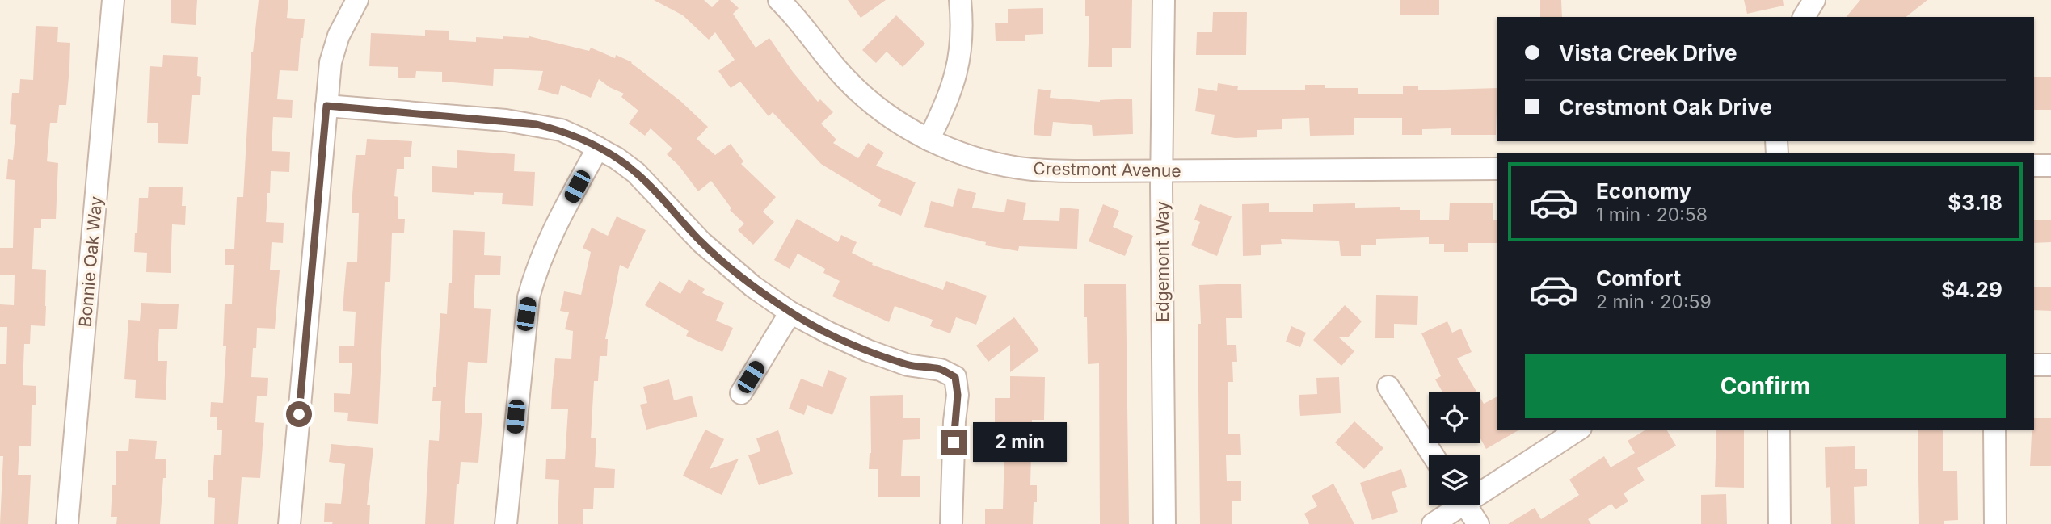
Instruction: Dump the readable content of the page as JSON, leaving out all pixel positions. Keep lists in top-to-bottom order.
{
  "streets": {
    "street": ["Crestmont Avenue", "Bonnie Oak Way", "Edgemont Way"]
  },
  "crossings": [
    ["Crestmont Avenue", "Edgemont Way"]
  ],
  "page": {
    "banner": ["Vista Creek Drive", "Crestmont Oak Drive"],
    "list": [
      {
        "name": "Economy",
        "note": "1 min · 20:58",
        "value": "$3.18"
      },
      {
        "name": "Comfort",
        "note": "2 min · 20:59",
        "value": "$4.29"
      }
    ],
    "buttons": "Confirm",
    "bubble": "2 min"
  }
}
